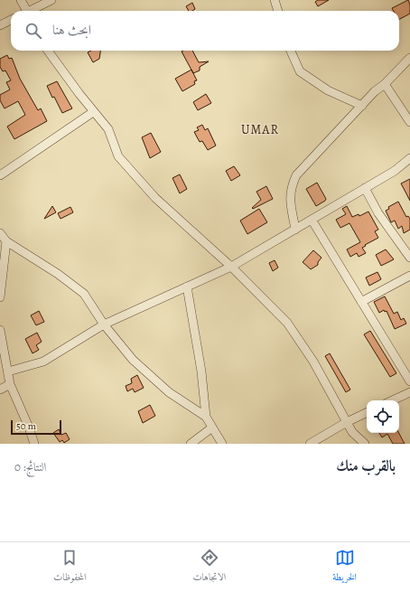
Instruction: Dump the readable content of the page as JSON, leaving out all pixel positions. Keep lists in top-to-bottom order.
{
  "districts": ["UMAR"],
  "scale_bar": "50 m",
  "page": {
    "search": "ابحث هنا",
    "scale": "50 m",
    "heading": ["بالقرب منك", "النتائج: 0"],
    "nav": ["الخريطة", "الاتجاهات", "المحفوظات"]
  }
}
